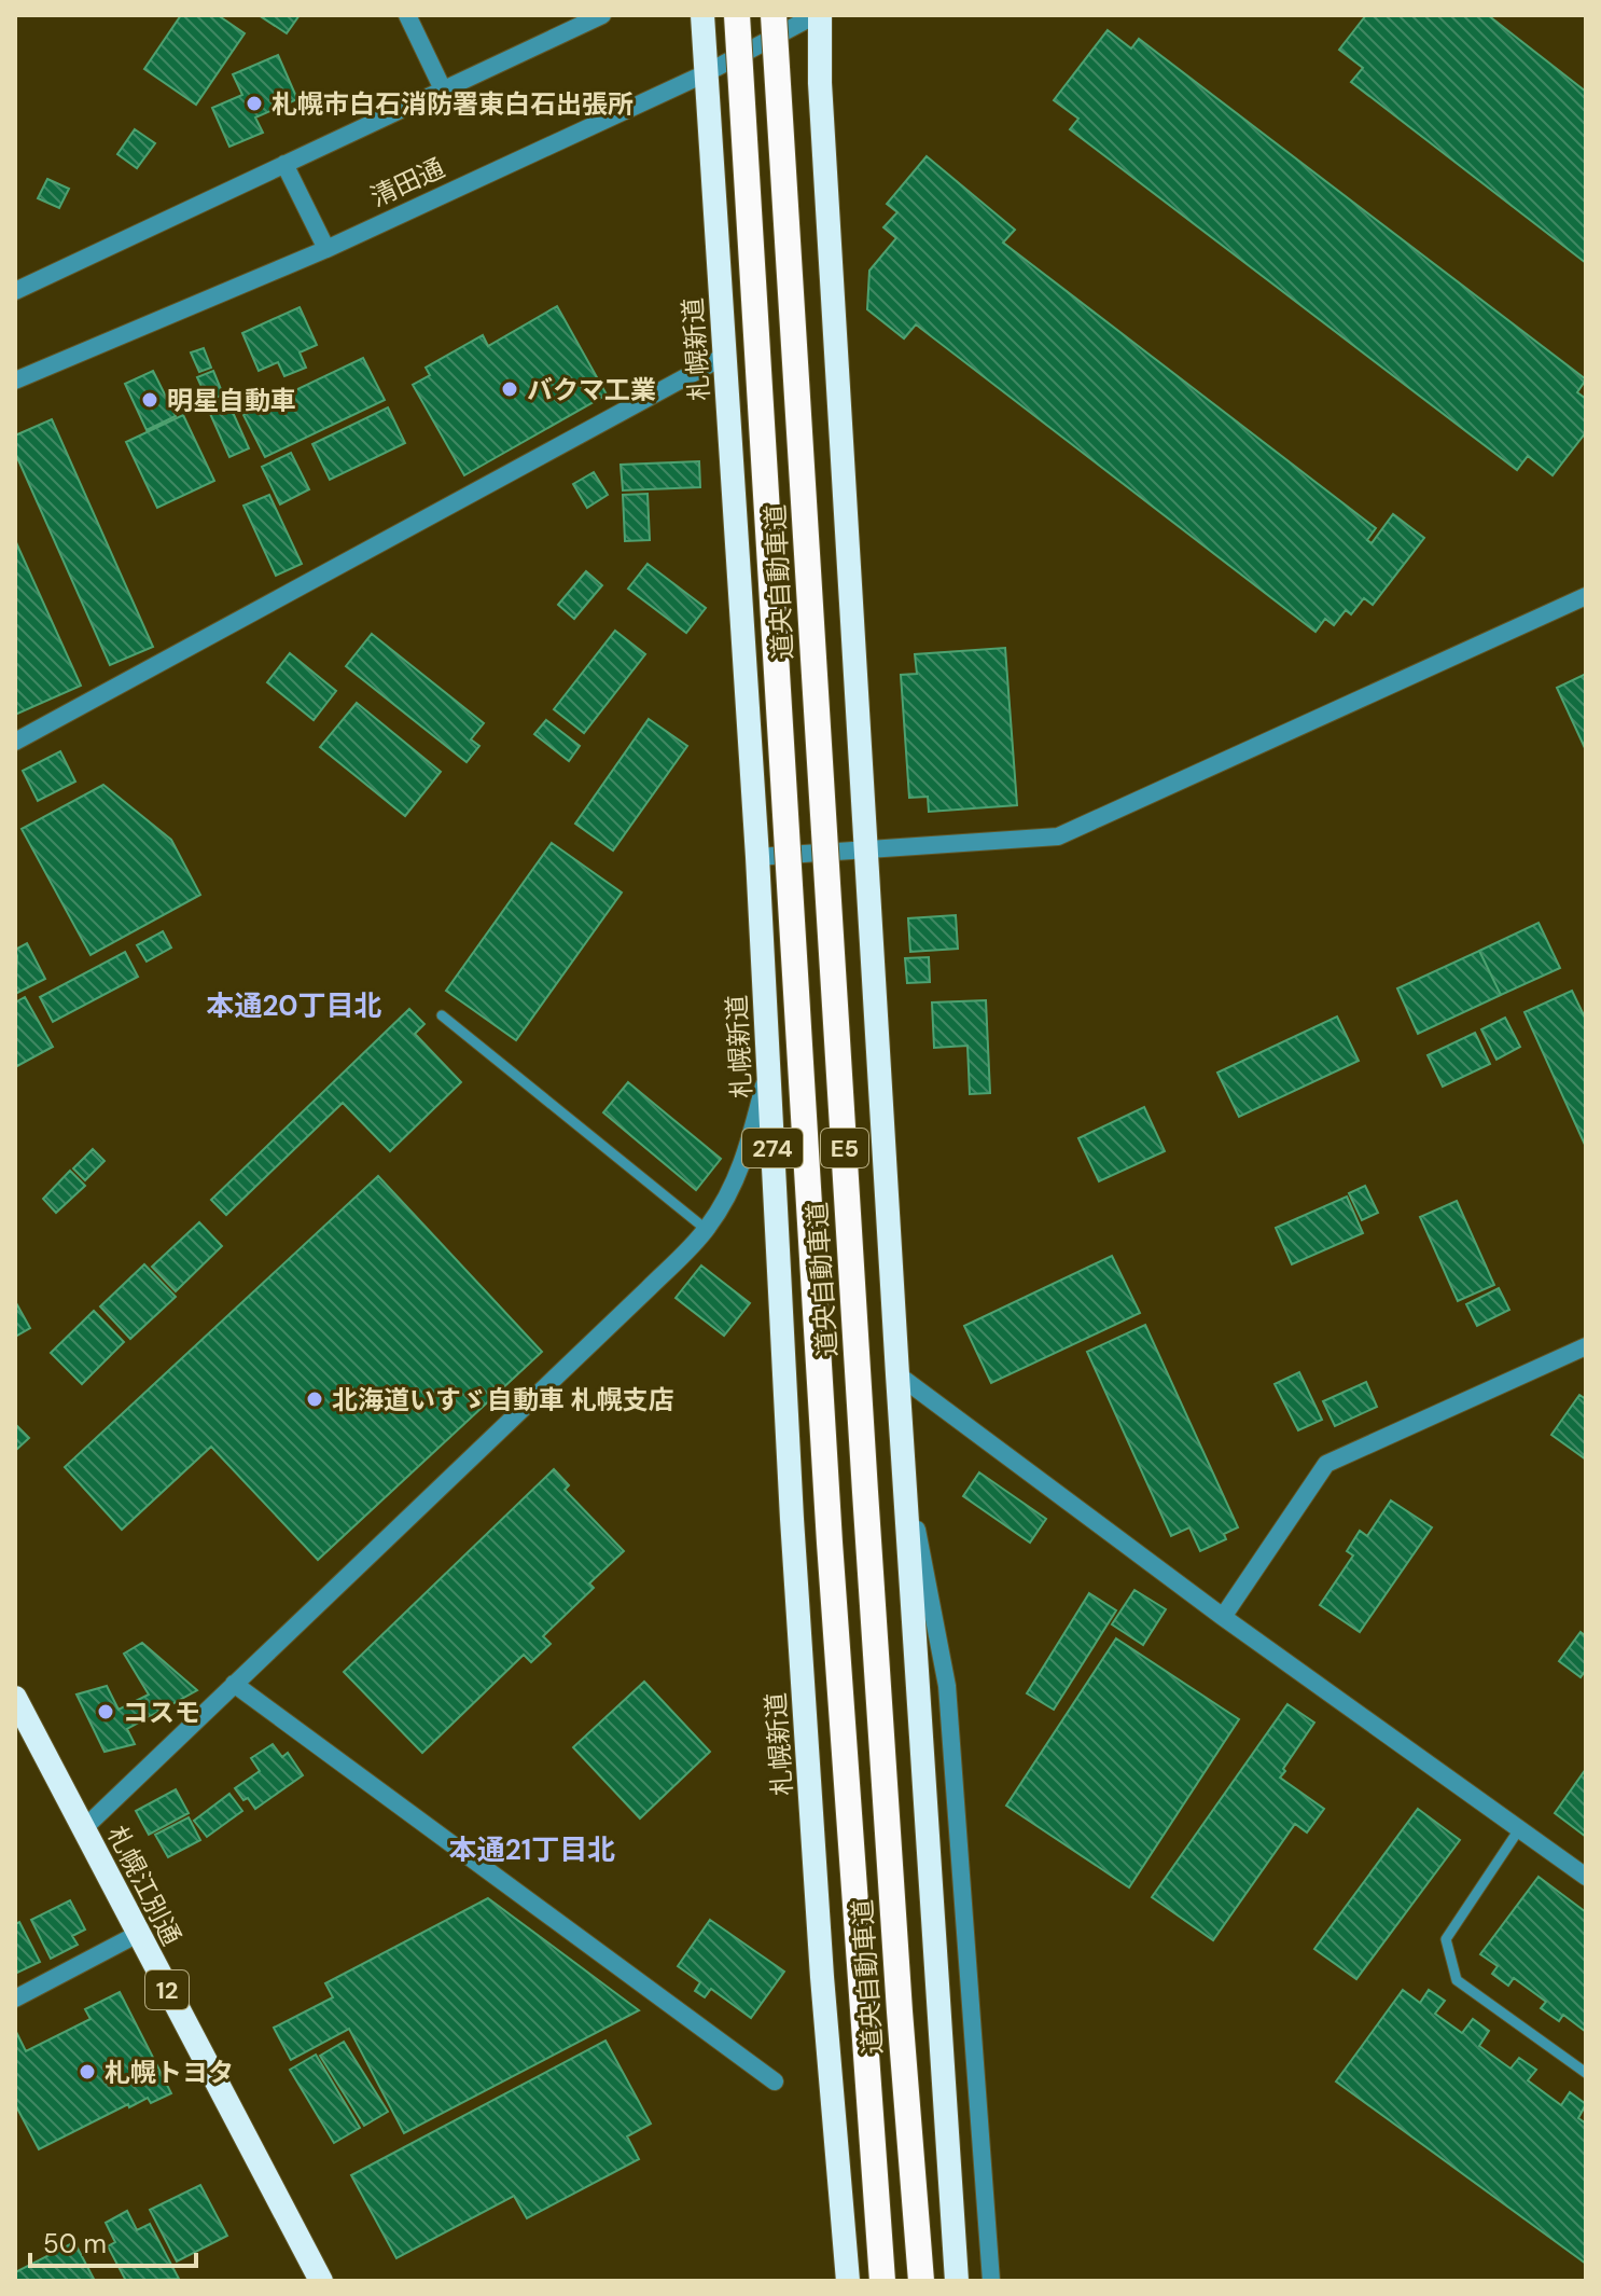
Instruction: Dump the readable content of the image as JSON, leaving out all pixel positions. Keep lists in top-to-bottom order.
{
  "streets": {
    "highway": [
      "札幌新道",
      "道央自動車道",
      "274",
      "E5",
      "札幌江別通",
      "12"
    ],
    "street": ["清田通"]
  },
  "crossings": [
    ["清田通", "札幌新道"]
  ],
  "districts": ["本通20丁目北", "本通21丁目北"],
  "places": [
    "札幌市白石消防署東白石出張所",
    "バクマ工業",
    "明星自動車",
    "北海道いすゞ自動車 札幌支店",
    "コスモ",
    "札幌トヨタ"
  ],
  "scale_bar": "50 m"
}
